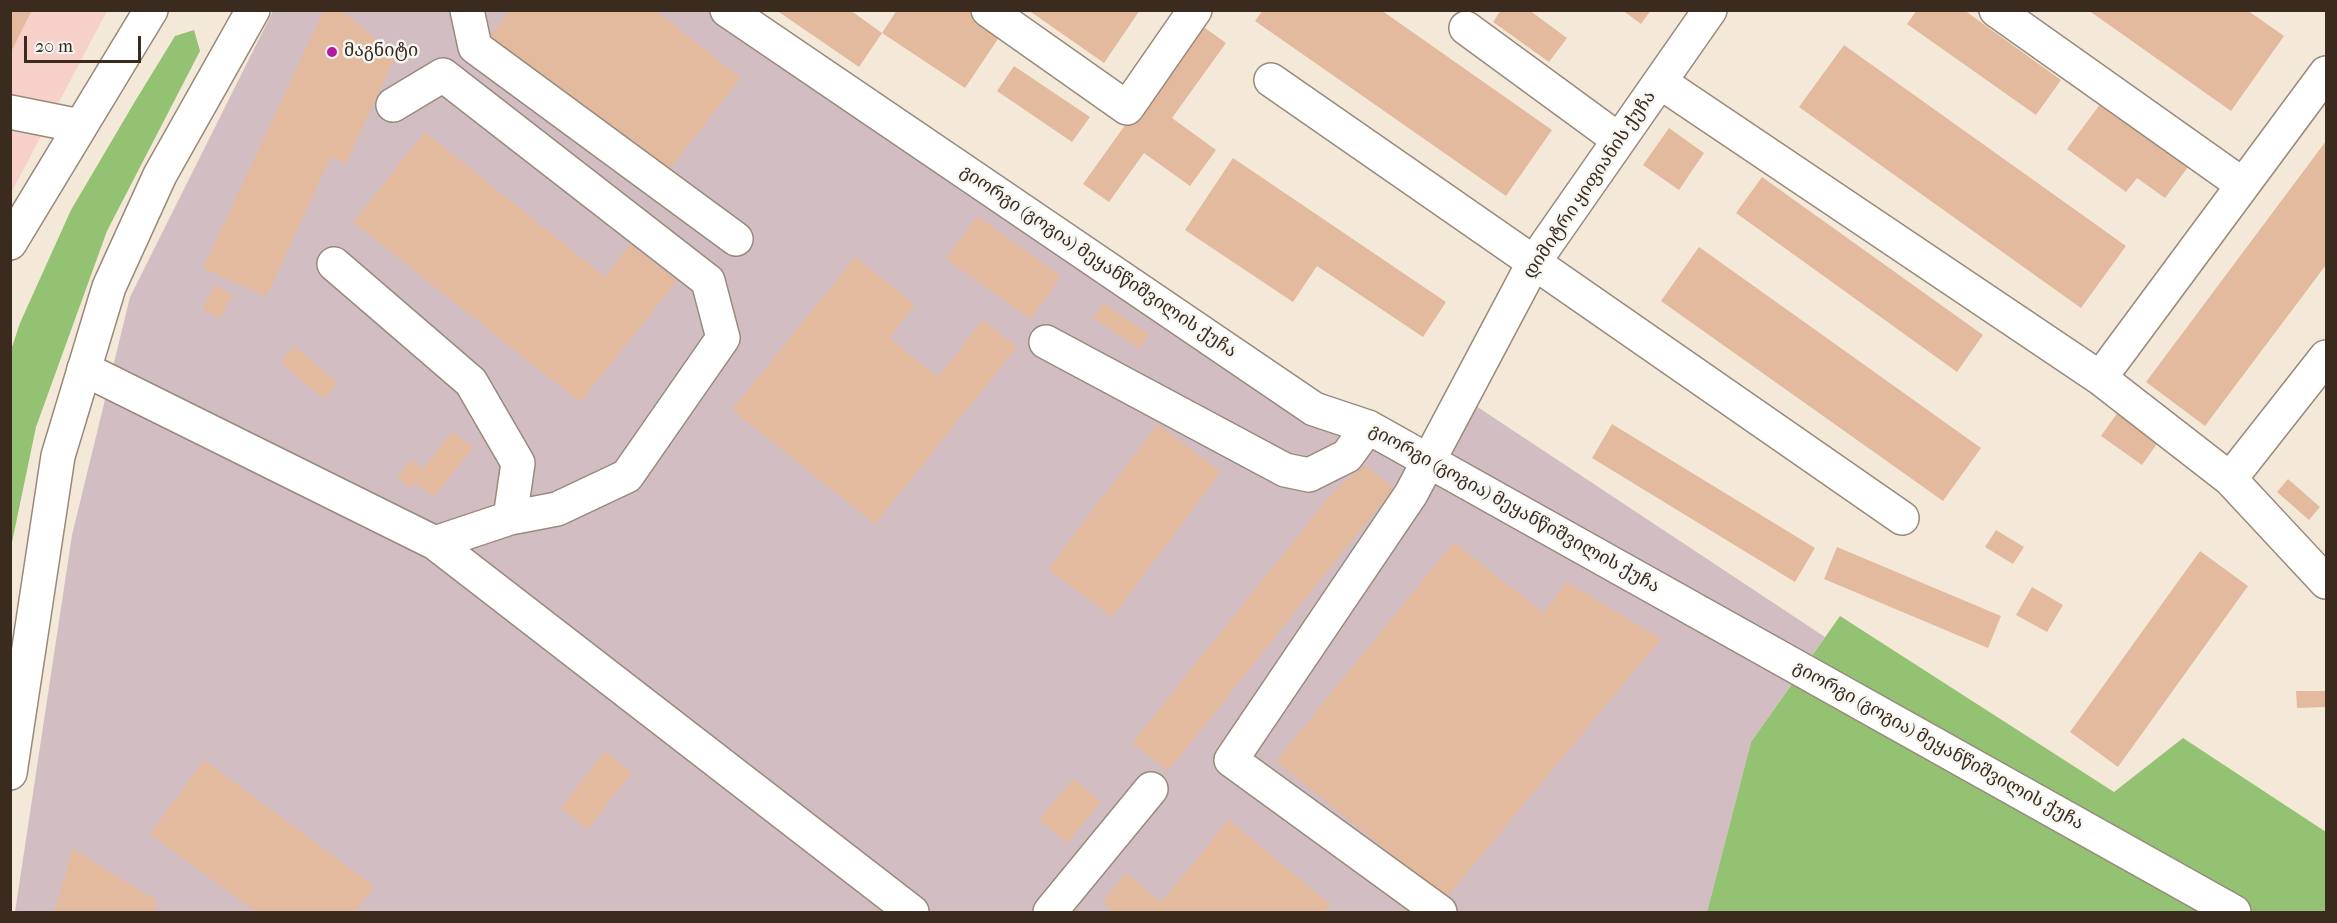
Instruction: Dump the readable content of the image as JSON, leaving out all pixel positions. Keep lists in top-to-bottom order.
{
  "streets": {
    "street": ["დიმიტრი ყიფიანის ქუჩა", "გიორგი (გოგია) მეყანწიშვილის ქუჩა"]
  },
  "crossings": [
    ["დიმიტრი ყიფიანის ქუჩა", "გიორგი (გოგია) მეყანწიშვილის ქუჩა"]
  ],
  "places": ["მაგნიტი"],
  "scale_bar": "20 m"
}
